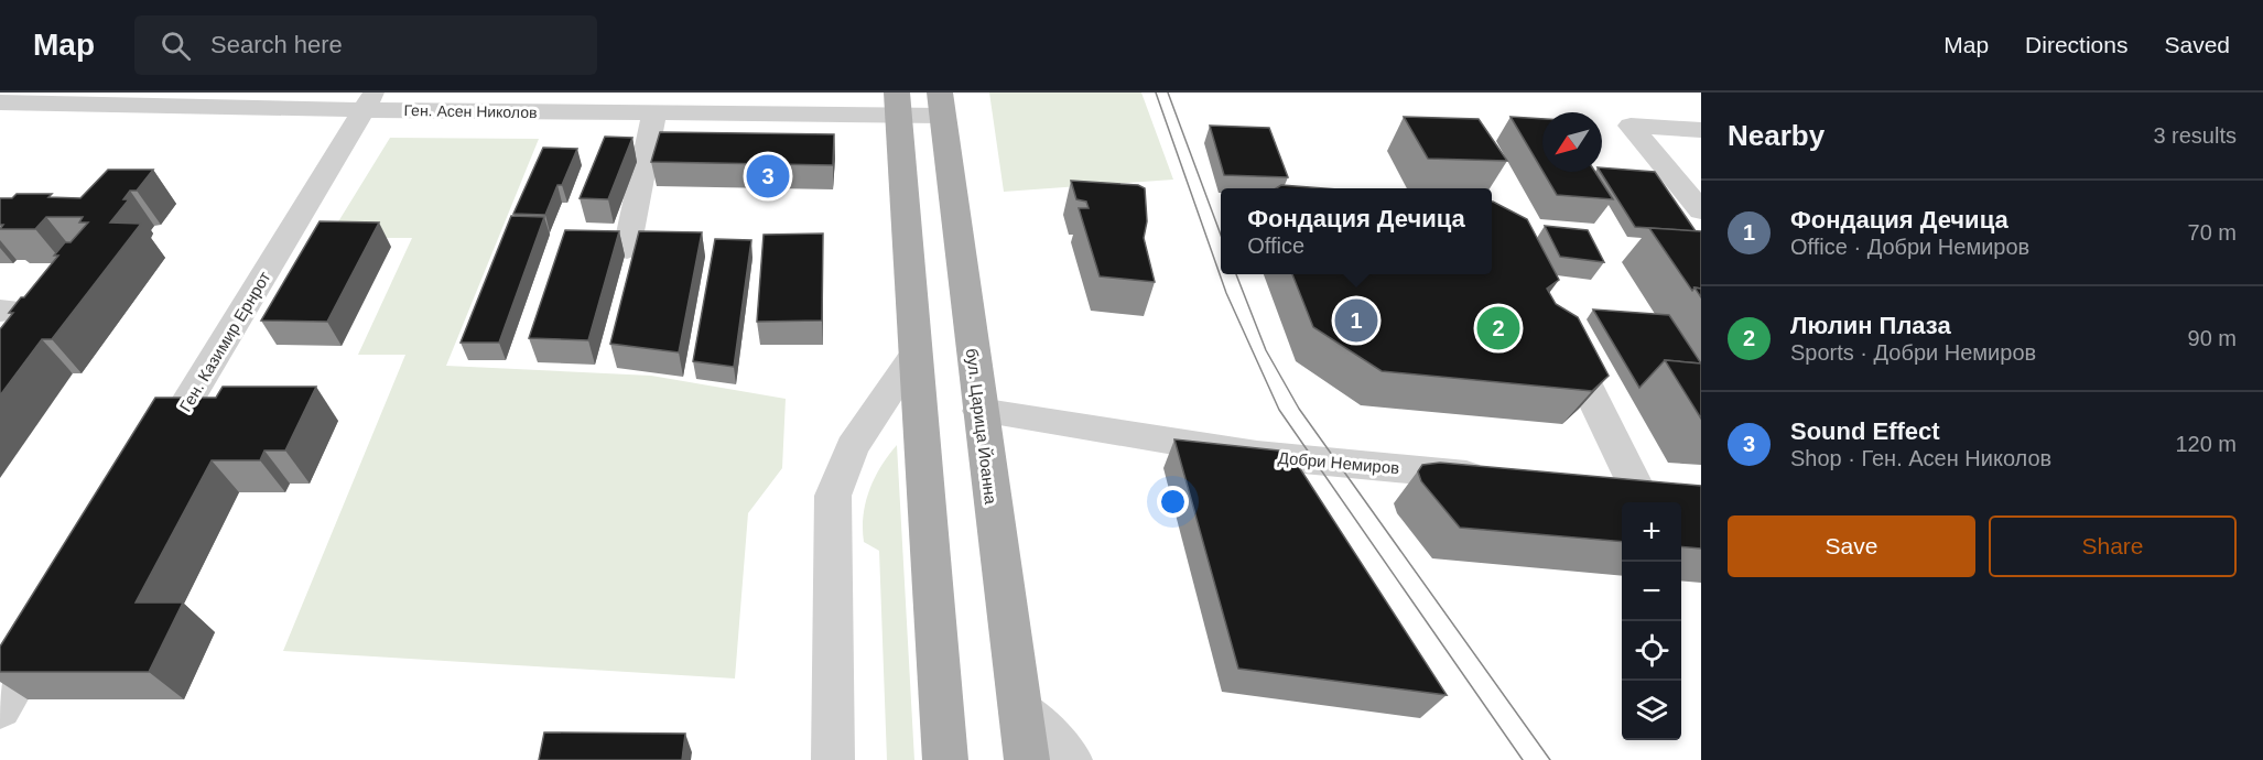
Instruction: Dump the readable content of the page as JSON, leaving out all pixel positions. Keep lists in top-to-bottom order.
{
  "streets": {
    "main road": ["бул. Царица Йоанна"],
    "street": ["Ген. Асен Николов", "Ген. Казимир Ернрот", "Добри Немиров"]
  },
  "crossings": [
    ["Ген. Асен Николов", "Ген. Казимир Ернрот"],
    ["Ген. Асен Николов", "бул. Царица Йоанна"],
    ["бул. Царица Йоанна", "Добри Немиров"]
  ],
  "north": "bottom left",
  "page": {
    "header": "Map",
    "search": "Search here",
    "nav": ["Map", "Directions", "Saved"],
    "heading": ["Nearby", "3 results"],
    "pins": ["3", "1", "2"],
    "list": [
      {
        "mark": "1",
        "name": "Фондация Дечица",
        "note": "Office · Добри Немиров",
        "value": "70 m"
      },
      {
        "mark": "2",
        "name": "Люлин Плаза",
        "note": "Sports · Добри Немиров",
        "value": "90 m"
      },
      {
        "mark": "3",
        "name": "Sound Effect",
        "note": "Shop · Ген. Асен Николов",
        "value": "120 m"
      }
    ],
    "popup": ["Фондация Дечица", "Office"],
    "buttons": ["Save", "Share"],
    "map_buttons": ["+", "−"]
  }
}
